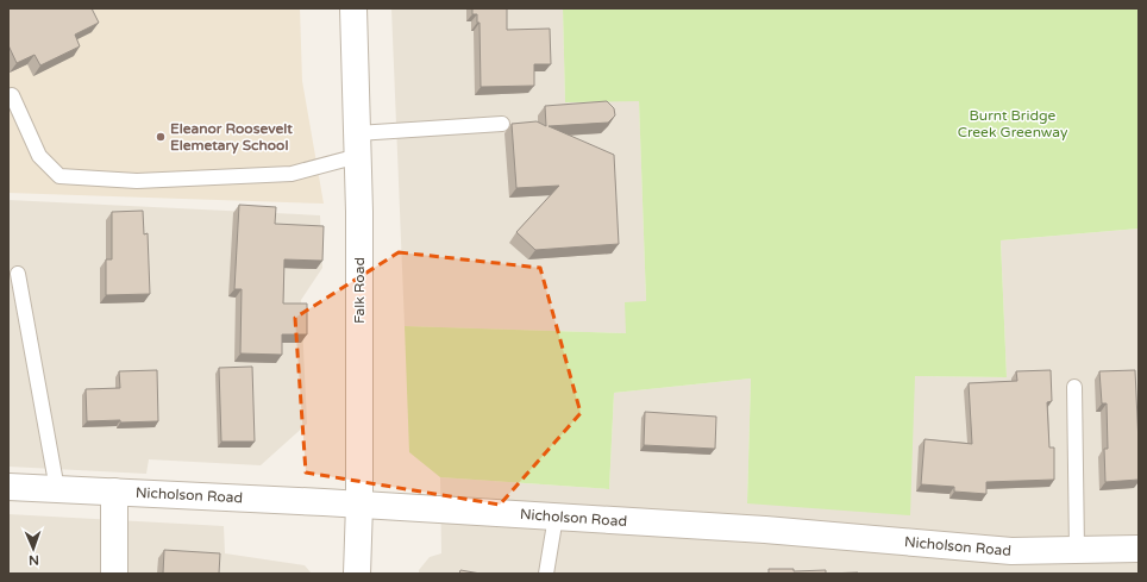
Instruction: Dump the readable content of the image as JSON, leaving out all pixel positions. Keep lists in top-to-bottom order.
{
  "streets": {
    "street": ["Falk Road", "Nicholson Road"]
  },
  "crossings": [
    ["Falk Road", "Nicholson Road"]
  ],
  "parks": ["Burnt Bridge Creek Greenway"],
  "places": ["Eleanor Roosevelt Elemetary School"],
  "north": "bottom"
}
